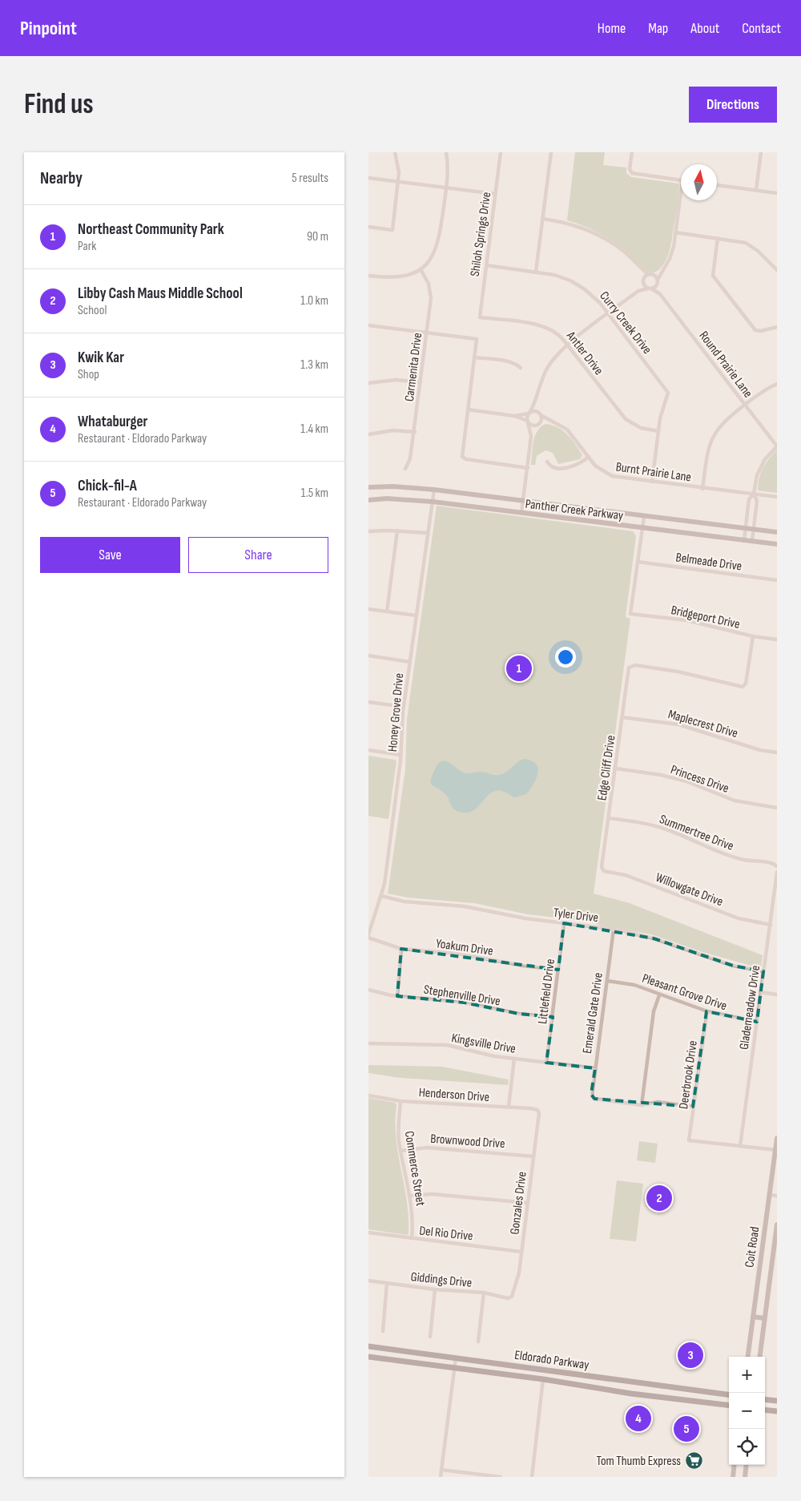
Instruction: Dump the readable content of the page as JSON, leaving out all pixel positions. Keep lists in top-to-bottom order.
{
  "streets": {
    "main road": ["Panther Creek Parkway", "Coit Road", "Eldorado Parkway"],
    "street": [
      "Shiloh Springs Drive",
      "Curry Creek Drive",
      "Antler Drive",
      "Round Prairie Lane",
      "Carmenita Drive",
      "Burnt Prairie Lane",
      "Belmeade Drive",
      "Bridgeport Drive",
      "Honey Grove Drive",
      "Maplecrest Drive",
      "Edge Cliff Drive",
      "Princess Drive",
      "Summertree Drive",
      "Willowgate Drive",
      "Tyler Drive",
      "Yoakum Drive",
      "Littlefield Drive",
      "Pleasant Grove Drive",
      "Stephenville Drive",
      "Glademeadow Drive",
      "Emerald Gate Drive",
      "Kingsville Drive",
      "Deerbrook Drive",
      "Henderson Drive",
      "Brownwood Drive",
      "Commerce Street",
      "Gonzales Drive",
      "Del Rio Drive",
      "Giddings Drive"
    ]
  },
  "crossings": [
    ["Shiloh Springs Drive", "Curry Creek Drive"],
    ["Shiloh Springs Drive", "Antler Drive"],
    ["Curry Creek Drive", "Antler Drive"],
    ["Panther Creek Parkway", "Honey Grove Drive"],
    ["Belmeade Drive", "Bridgeport Drive"],
    ["Bridgeport Drive", "Edge Cliff Drive"],
    ["Honey Grove Drive", "Tyler Drive"],
    ["Maplecrest Drive", "Edge Cliff Drive"],
    ["Edge Cliff Drive", "Princess Drive"],
    ["Edge Cliff Drive", "Summertree Drive"],
    ["Edge Cliff Drive", "Willowgate Drive"],
    ["Willowgate Drive", "Glademeadow Drive"],
    ["Tyler Drive", "Littlefield Drive"],
    ["Tyler Drive", "Glademeadow Drive"],
    ["Tyler Drive", "Emerald Gate Drive"],
    ["Yoakum Drive", "Littlefield Drive"],
    ["Littlefield Drive", "Stephenville Drive"],
    ["Littlefield Drive", "Kingsville Drive"],
    ["Pleasant Grove Drive", "Glademeadow Drive"],
    ["Pleasant Grove Drive", "Emerald Gate Drive"],
    ["Pleasant Grove Drive", "Deerbrook Drive"],
    ["Glademeadow Drive", "Deerbrook Drive"],
    ["Emerald Gate Drive", "Kingsville Drive"],
    ["Henderson Drive", "Commerce Street"],
    ["Henderson Drive", "Gonzales Drive"],
    ["Brownwood Drive", "Commerce Street"],
    ["Brownwood Drive", "Gonzales Drive"],
    ["Commerce Street", "Del Rio Drive"],
    ["Gonzales Drive", "Del Rio Drive"],
    ["Gonzales Drive", "Giddings Drive"]
  ],
  "places": {
    "supermarket": ["Tom Thumb Express"]
  },
  "north": "top",
  "page": {
    "header": "Pinpoint",
    "nav": [
      "Home",
      "Map",
      "About",
      "Contact"
    ],
    "buttons": [
      "Directions",
      ["Save", "Share"]
    ],
    "title": "Find us",
    "heading": ["Nearby", "5 results"],
    "list": [
      {
        "mark": "1",
        "name": "Northeast Community Park",
        "note": "Park",
        "value": "90 m"
      },
      {
        "mark": "2",
        "name": "Libby Cash Maus Middle School",
        "note": "School",
        "value": "1.0 km"
      },
      {
        "mark": "3",
        "name": "Kwik Kar",
        "note": "Shop",
        "value": "1.3 km"
      },
      {
        "mark": "4",
        "name": "Whataburger",
        "note": "Restaurant · Eldorado Parkway",
        "value": "1.4 km"
      },
      {
        "mark": "5",
        "name": "Chick-fil-A",
        "note": "Restaurant · Eldorado Parkway",
        "value": "1.5 km"
      }
    ],
    "pins": [
      "1",
      "2",
      "3",
      "4",
      "5"
    ],
    "map_buttons": ["+", "−"]
  }
}
